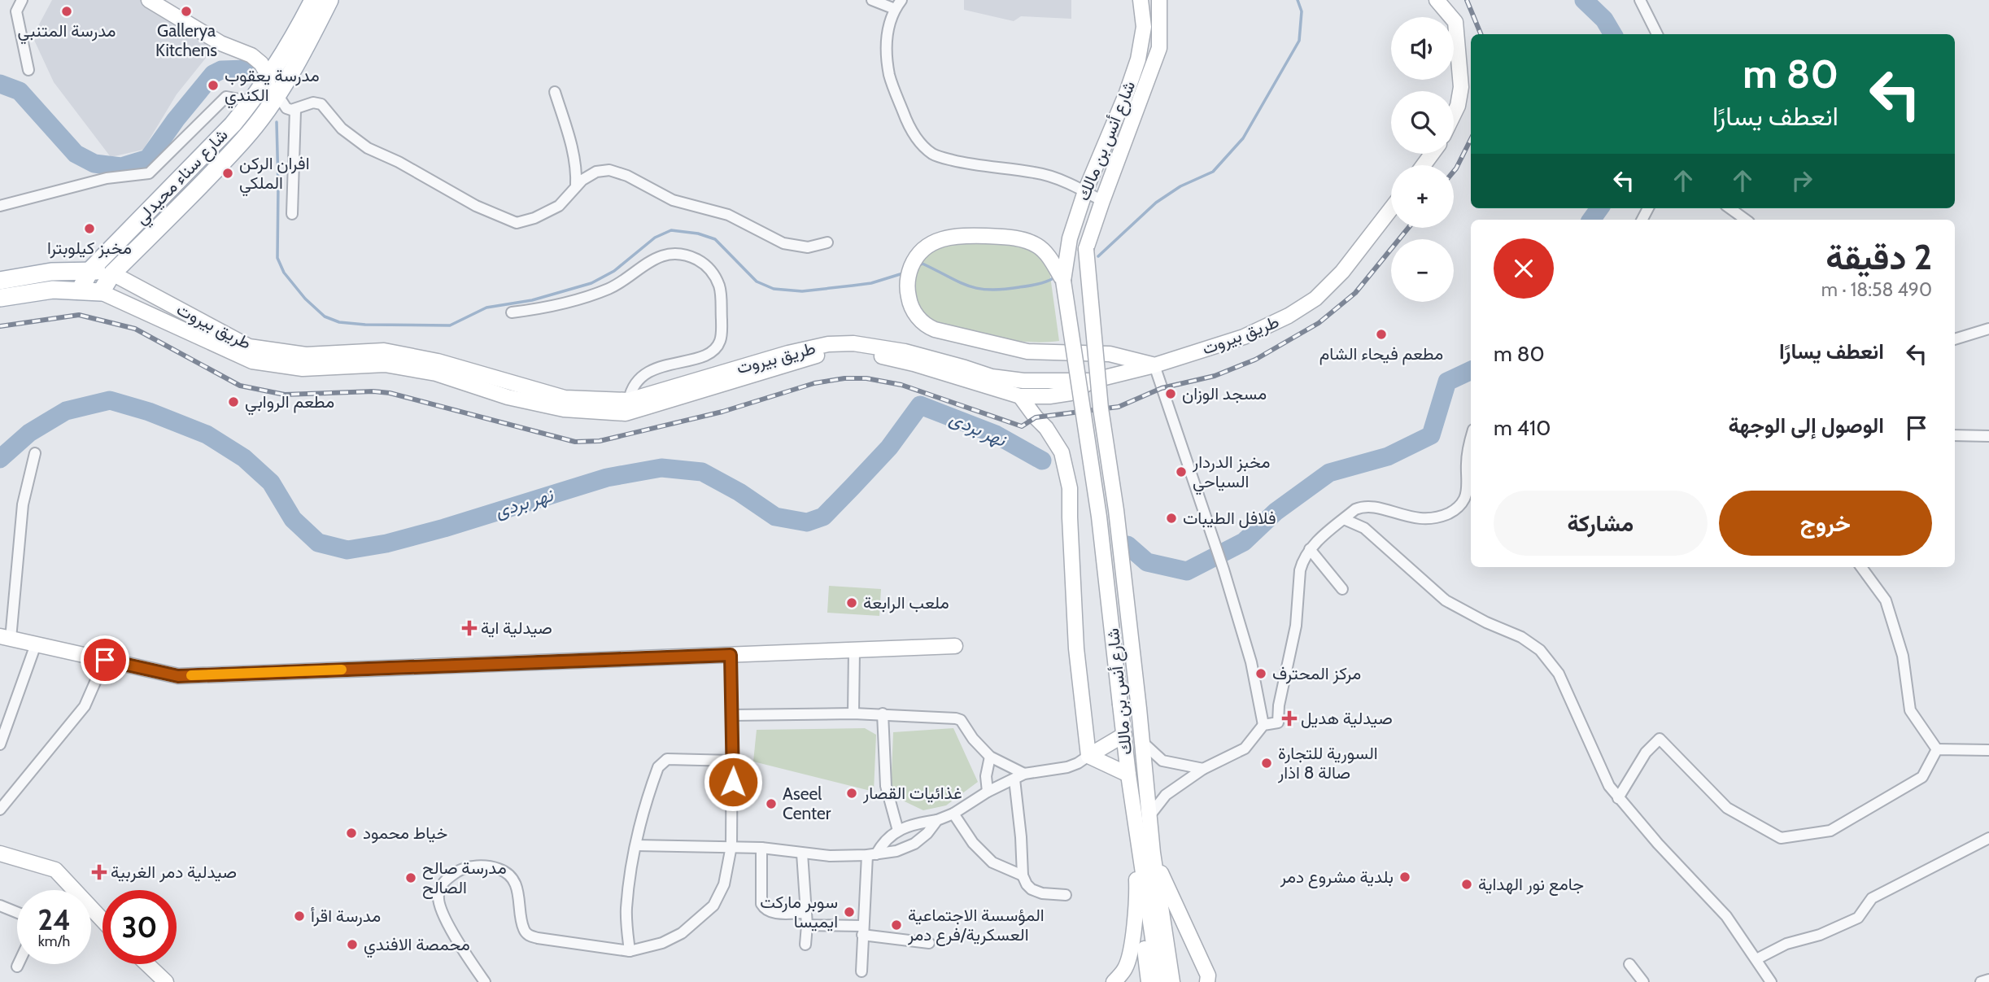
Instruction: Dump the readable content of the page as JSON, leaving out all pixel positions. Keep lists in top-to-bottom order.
{
  "streets": {
    "main road": ["شارع سناء محيدلي"],
    "street": ["شارع أنس بن مالك", "طريق بيروت"]
  },
  "water": ["نهر بردى"],
  "places": {
    "other": [
      "مدرسة المتنبي",
      "Gallerya Kitchens",
      "مدرسة يعقوب الكندي",
      "افران الركن الملكي",
      "مخبز كيلوبترا",
      "مطعم فيحاء الشام",
      "مسجد الوزان",
      "مطعم الروابي",
      "مخبز الدردار السياحي",
      "فلافل الطيبات",
      "ملعب الرابعة",
      "مركز المحترف",
      "السورية للتجارة صالة 8 اذار",
      "غذائيات القصار",
      "Aseel Center",
      "خياط محمود",
      "بلدية مشروع دمر",
      "مدرسة صالح الصالح",
      "جامع نور الهداية",
      "سوبر ماركت ايميسا",
      "مدرسة اقرأ",
      "المؤسسة الاجتماعية العسكرية/فرع دمر",
      "محمصة الافندي"
    ],
    "health": ["صيدلية اية", "صيدلية هديل", "صيدلية دمر الغربية"]
  },
  "page": {
    "map_buttons": ["+", "−"],
    "turn": ["80 m", "انعطف يسارًا"],
    "heading": ["2 دقيقة", "490 m · 18:58"],
    "list": [
      {
        "name": "انعطف يسارًا",
        "value": "80 m"
      },
      {
        "name": "الوصول إلى الوجهة",
        "value": "410 m"
      }
    ],
    "buttons": ["خروج", "مشاركة"],
    "speed": "24 km/h",
    "limit": "30"
  }
}
